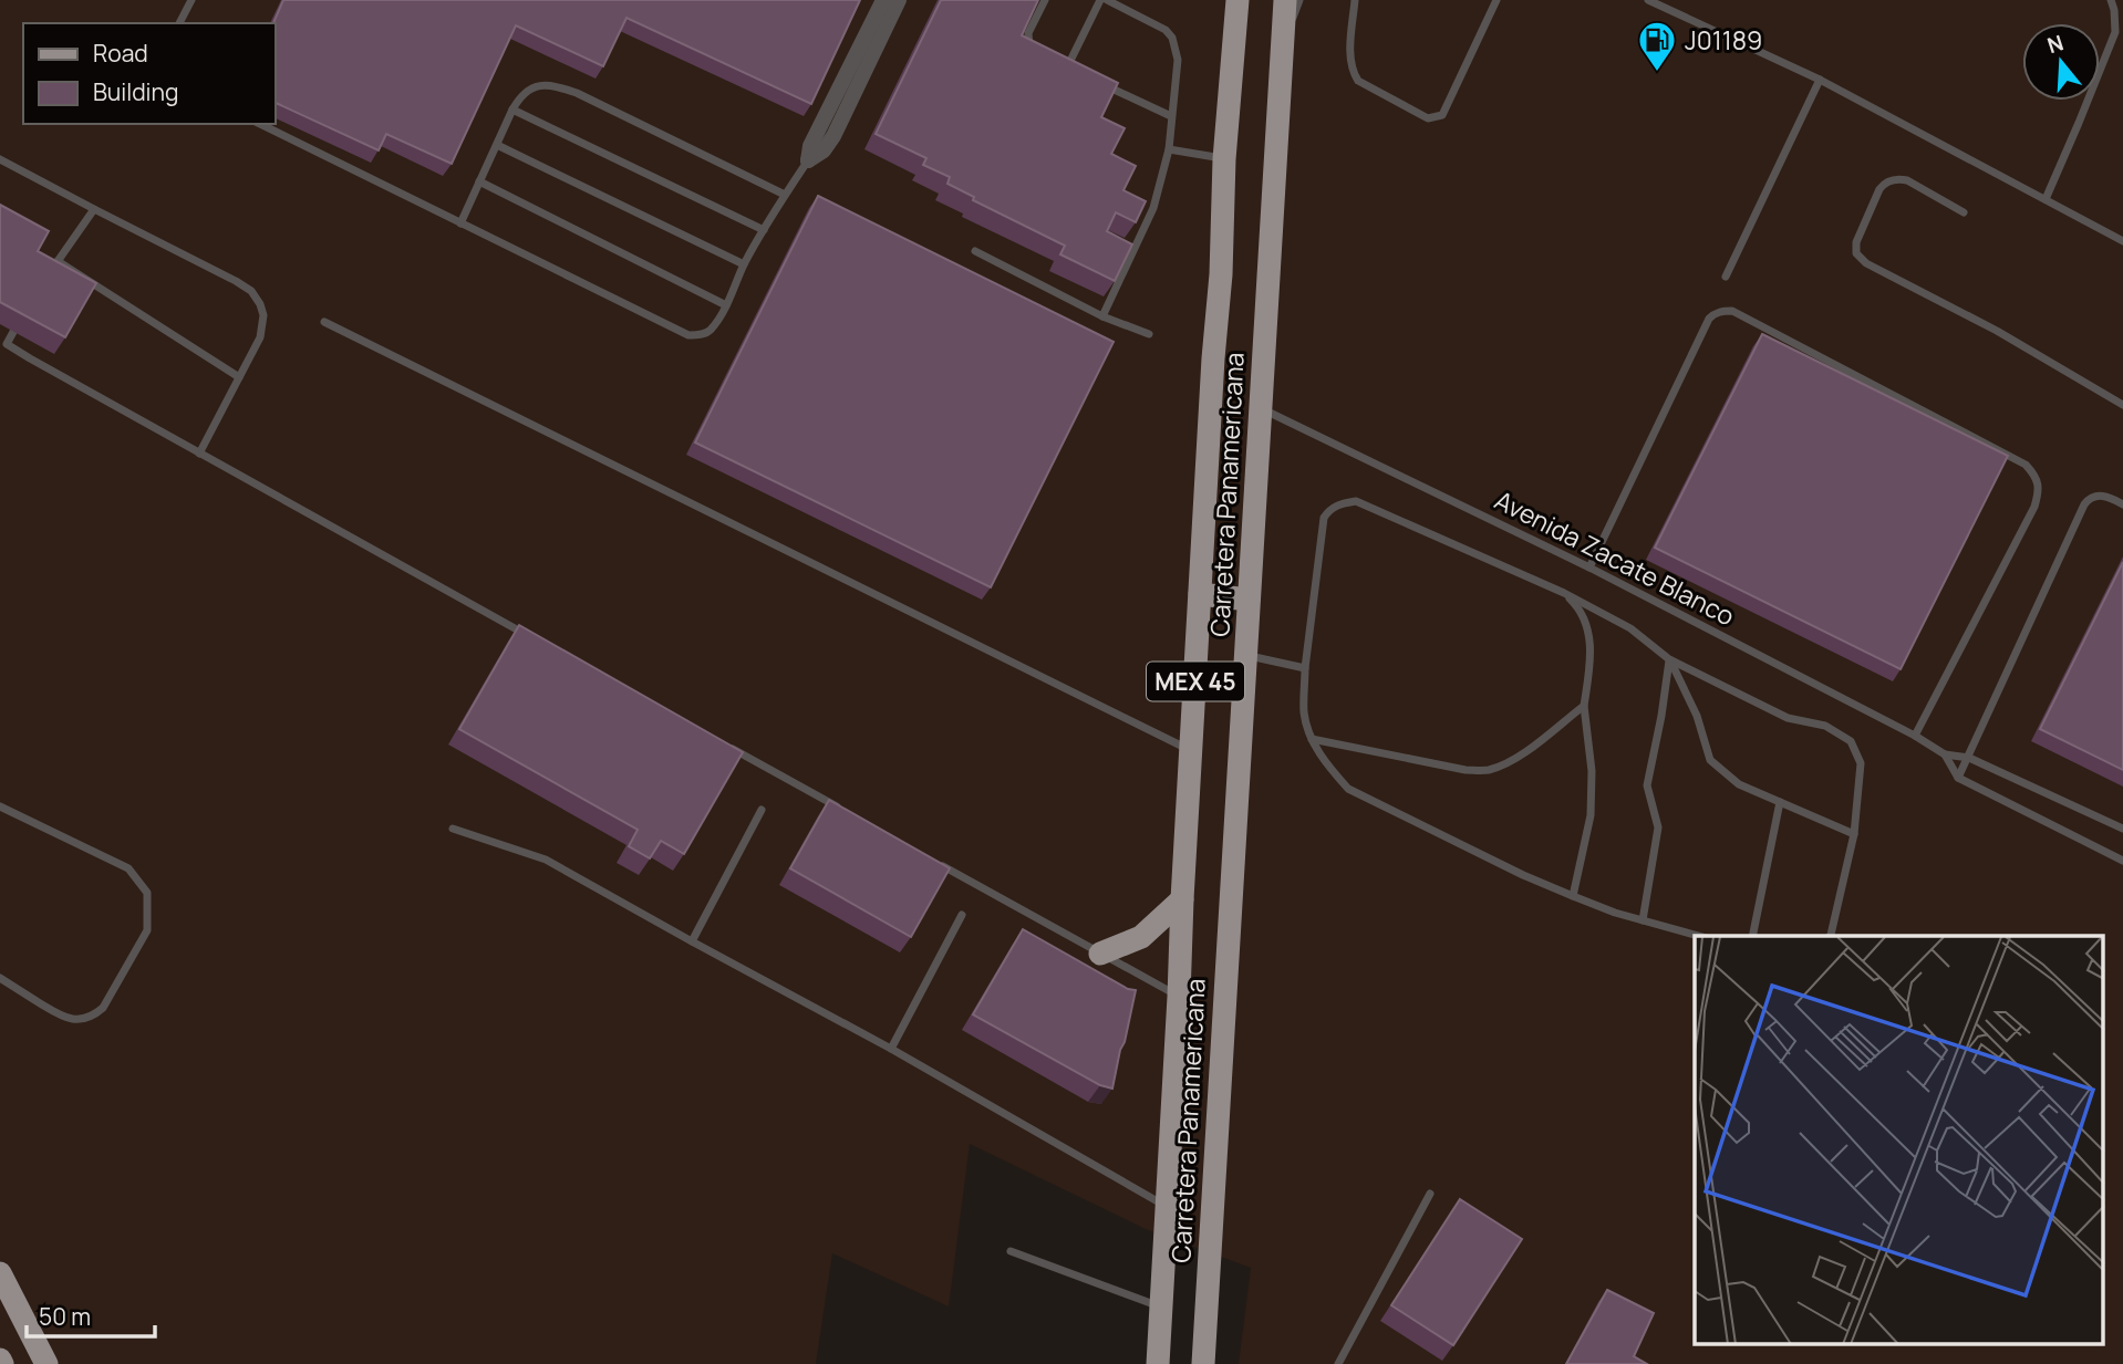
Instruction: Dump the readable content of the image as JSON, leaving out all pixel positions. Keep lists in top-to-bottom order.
{
  "streets": {
    "main road": ["Carretera Panamericana", "MEX 45"],
    "lane": ["Avenida Zacate Blanco"]
  },
  "crossings": [
    ["Carretera Panamericana", "Avenida Zacate Blanco"]
  ],
  "places": {
    "fuel station": ["J01189"]
  },
  "legend": ["Road", "Building"],
  "scale_bar": "50 m",
  "north": "top"
}
